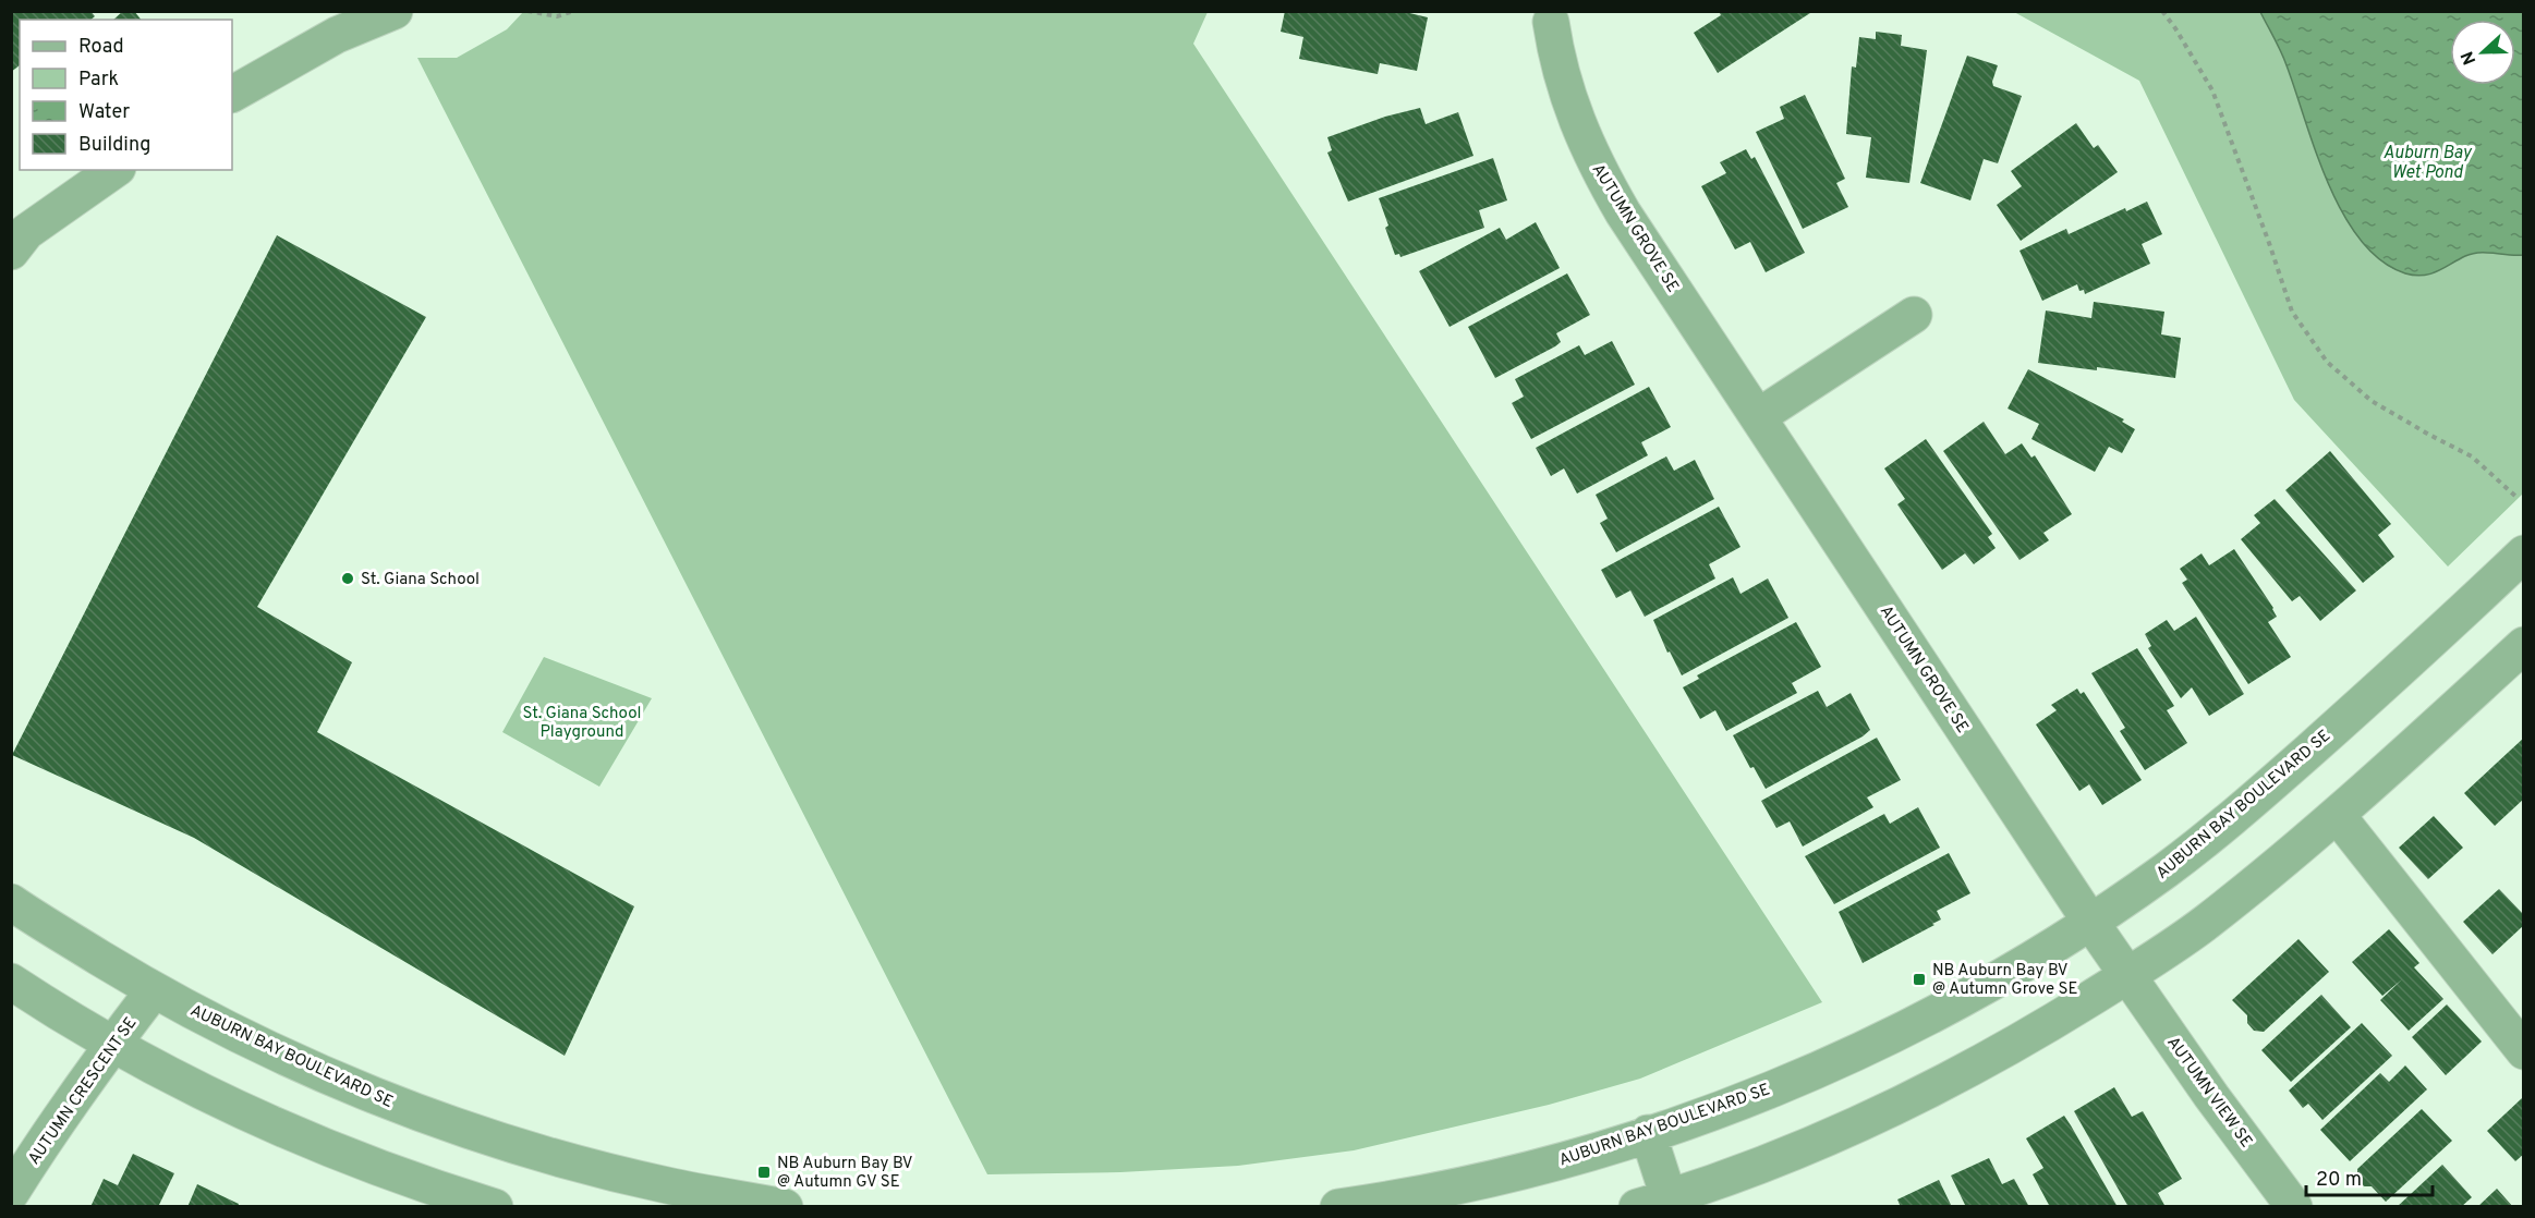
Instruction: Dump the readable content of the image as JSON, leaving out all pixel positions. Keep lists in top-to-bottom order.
{
  "streets": {
    "street": [
      "AUTUMN GROVE SE",
      "AUBURN BAY BOULEVARD SE",
      "AUTUMN CRESCENT SE",
      "AUTUMN VIEW SE"
    ]
  },
  "crossings": [
    ["AUTUMN GROVE SE", "AUBURN BAY BOULEVARD SE"],
    ["AUTUMN GROVE SE", "AUTUMN VIEW SE"],
    ["AUBURN BAY BOULEVARD SE", "AUTUMN CRESCENT SE"]
  ],
  "water": ["Auburn Bay Wet Pond"],
  "parks": ["St. Giana School Playground"],
  "places": {
    "other": ["St. Giana School"],
    "transit": ["NB Auburn Bay BV @ Autumn Grove SE", "NB Auburn Bay BV @ Autumn GV SE"]
  },
  "legend": [
    "Road",
    "Park",
    "Water",
    "Building"
  ],
  "scale_bar": "20 m",
  "north": "left"
}
